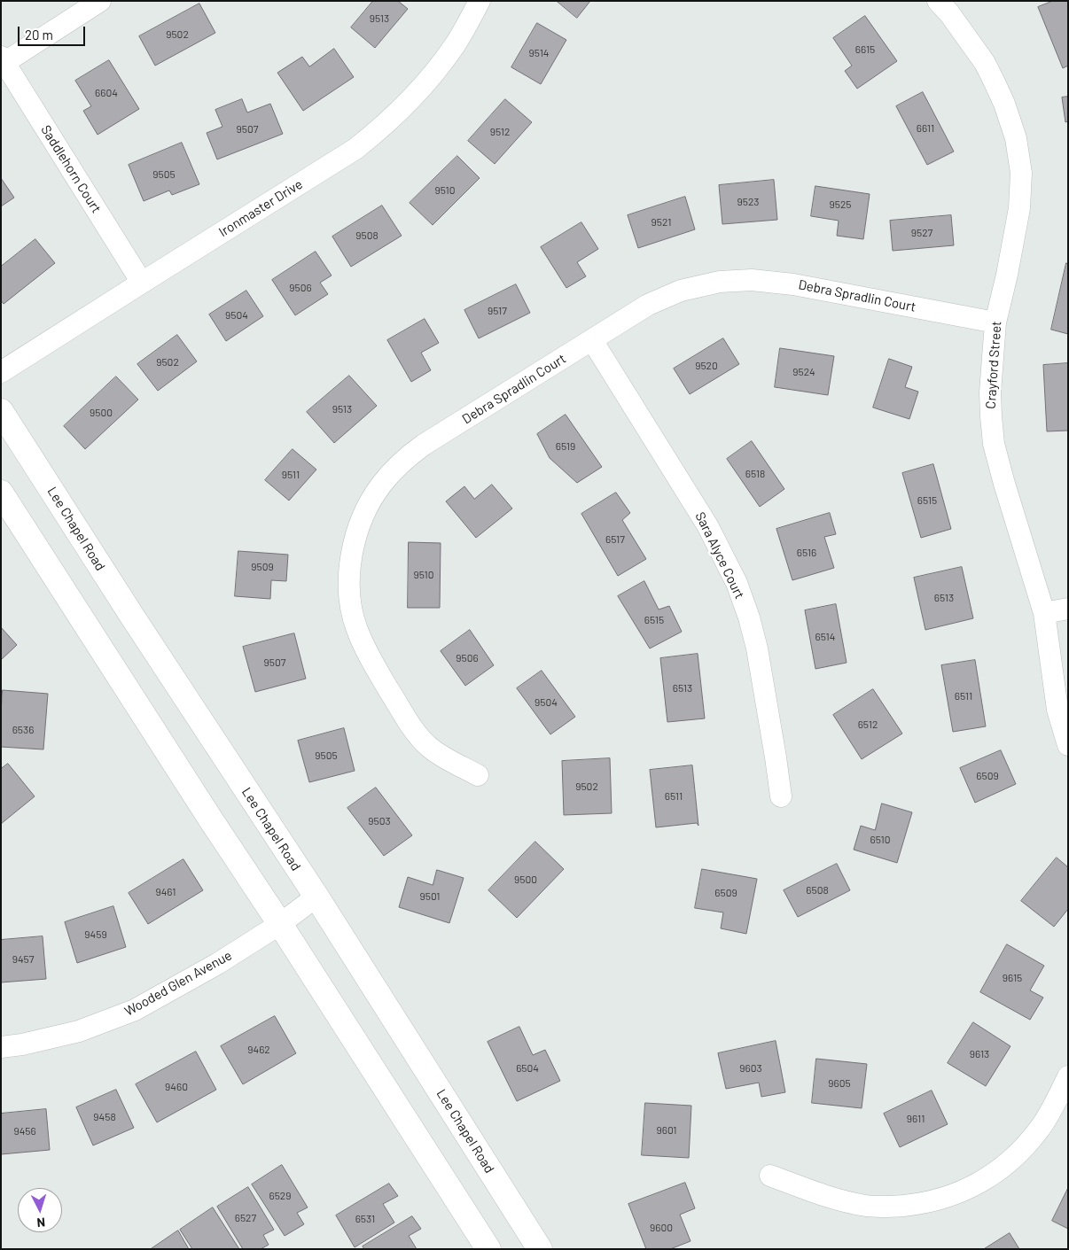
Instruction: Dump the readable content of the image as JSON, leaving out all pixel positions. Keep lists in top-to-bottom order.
{
  "streets": {
    "main road": ["Lee Chapel Road"],
    "street": [
      "Saddlehorn Court",
      "Ironmaster Drive",
      "Debra Spradlin Court",
      "Crayford Street",
      "Sara Alyce Court",
      "Wooded Glen Avenue"
    ]
  },
  "crossings": [
    ["Saddlehorn Court", "Ironmaster Drive"],
    ["Debra Spradlin Court", "Crayford Street"],
    ["Debra Spradlin Court", "Sara Alyce Court"],
    ["Lee Chapel Road", "Wooded Glen Avenue"]
  ],
  "house_numbers": [
    "9513",
    "9502",
    "6615",
    "9514",
    "6604",
    "6611",
    "9507",
    "9512",
    "9505",
    "9510",
    "9523",
    "9525",
    "9521",
    "9527",
    "9508",
    "9506",
    "9517",
    "9504",
    "9502",
    "9520",
    "9524",
    "9513",
    "9500",
    "6519",
    "6518",
    "9511",
    "6515",
    "6517",
    "6516",
    "9509",
    "9510",
    "6513",
    "6515",
    "6514",
    "9506",
    "9507",
    "6513",
    "6511",
    "9504",
    "6512",
    "6536",
    "9505",
    "6509",
    "9502",
    "6511",
    "9503",
    "6510",
    "9500",
    "6508",
    "9461",
    "6509",
    "9501",
    "9459",
    "9457",
    "9615",
    "9462",
    "9613",
    "6504",
    "9603",
    "9605",
    "9460",
    "9458",
    "9611",
    "9601",
    "9456",
    "6529",
    "6527",
    "6531",
    "9600"
  ],
  "scale_bar": "20 m",
  "north": "bottom"
}
